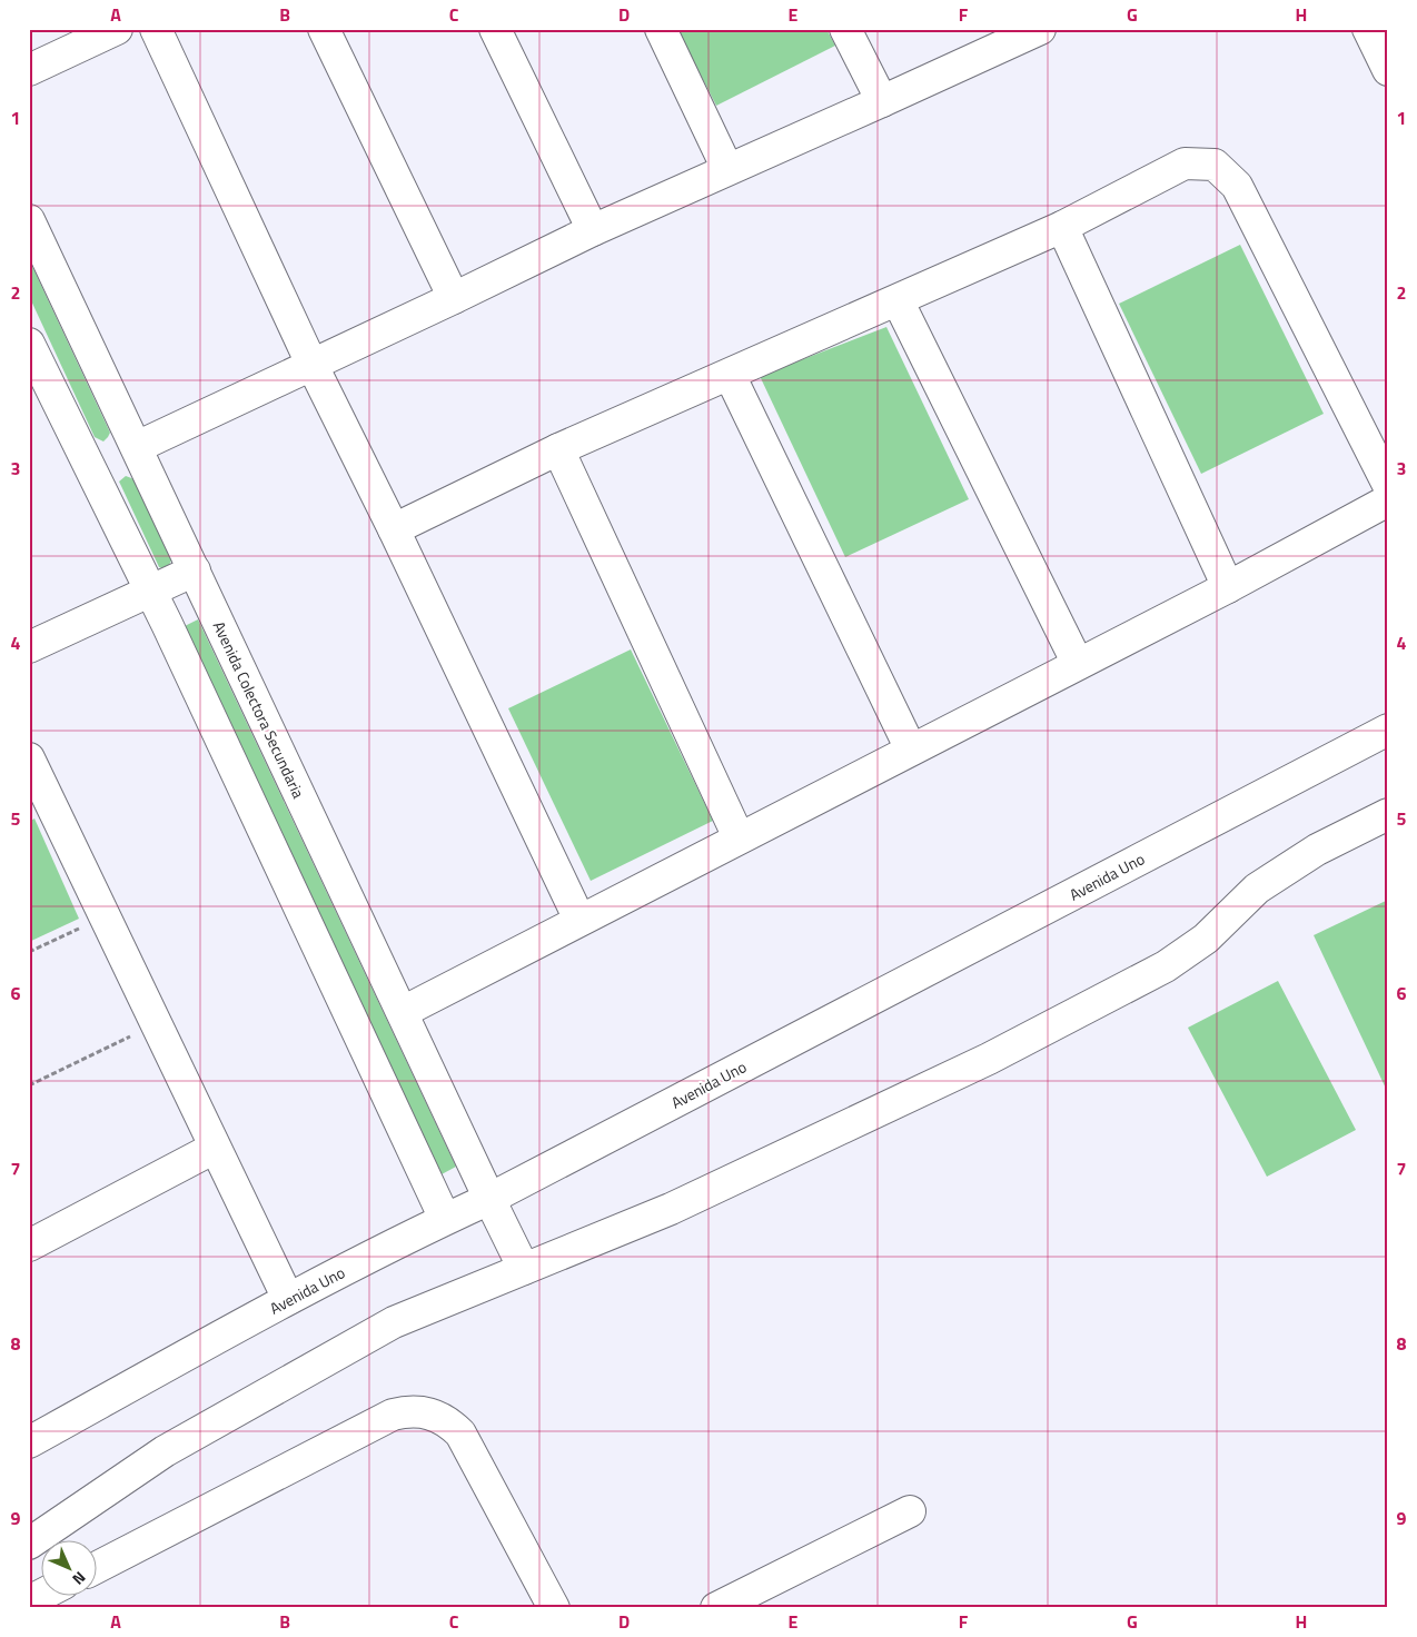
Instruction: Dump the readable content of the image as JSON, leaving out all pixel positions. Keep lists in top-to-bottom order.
{
  "streets": {
    "street": ["Avenida Colectora Secundaria", "Avenida Uno"]
  },
  "crossings": [
    ["Avenida Colectora Secundaria", "Avenida Uno"]
  ],
  "north": "bottom right",
  "grid": {
    "columns": [
      "A",
      "B",
      "C",
      "D",
      "E",
      "F",
      "G",
      "H"
    ],
    "rows": [
      "1",
      "2",
      "3",
      "4",
      "5",
      "6",
      "7",
      "8",
      "9"
    ]
  }
}
